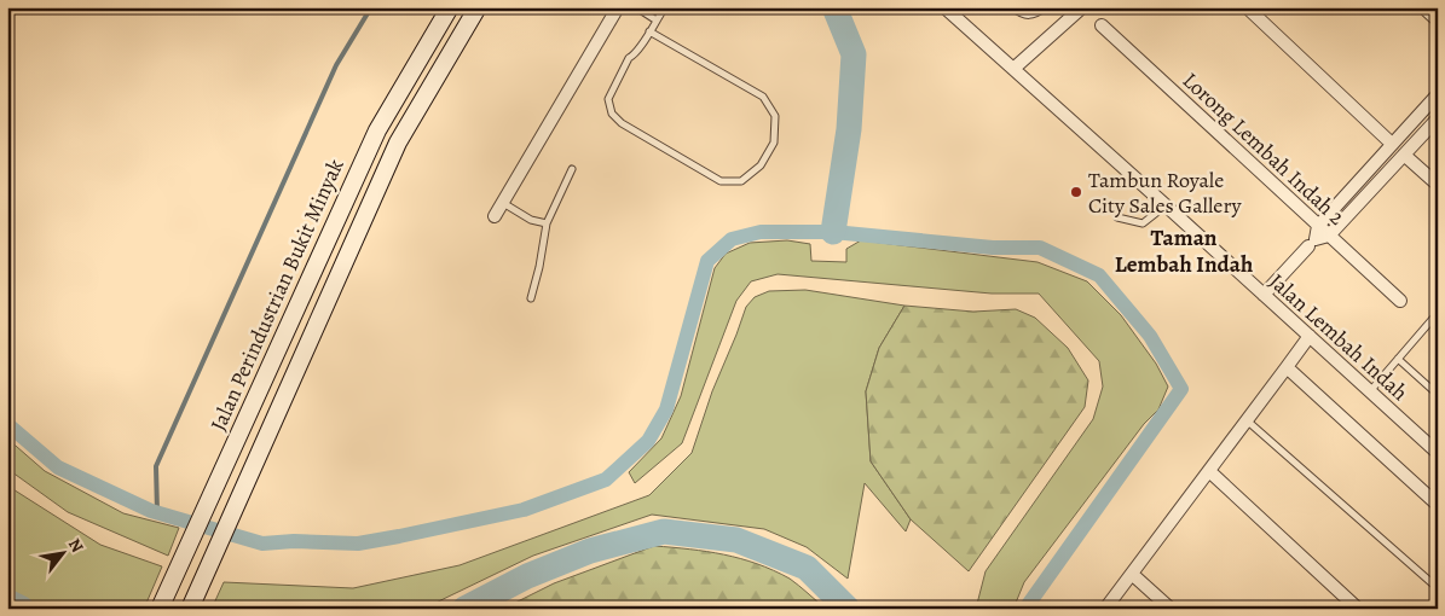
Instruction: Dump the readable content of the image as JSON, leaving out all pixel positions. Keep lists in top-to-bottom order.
{
  "streets": {
    "main road": ["Jalan Perindustrian Bukit Minyak"],
    "street": ["Lorong Lembah Indah 2", "Jalan Lembah Indah"]
  },
  "districts": ["Taman Lembah Indah"],
  "places": ["Tambun Royale City Sales Gallery"],
  "north": "top right"
}
